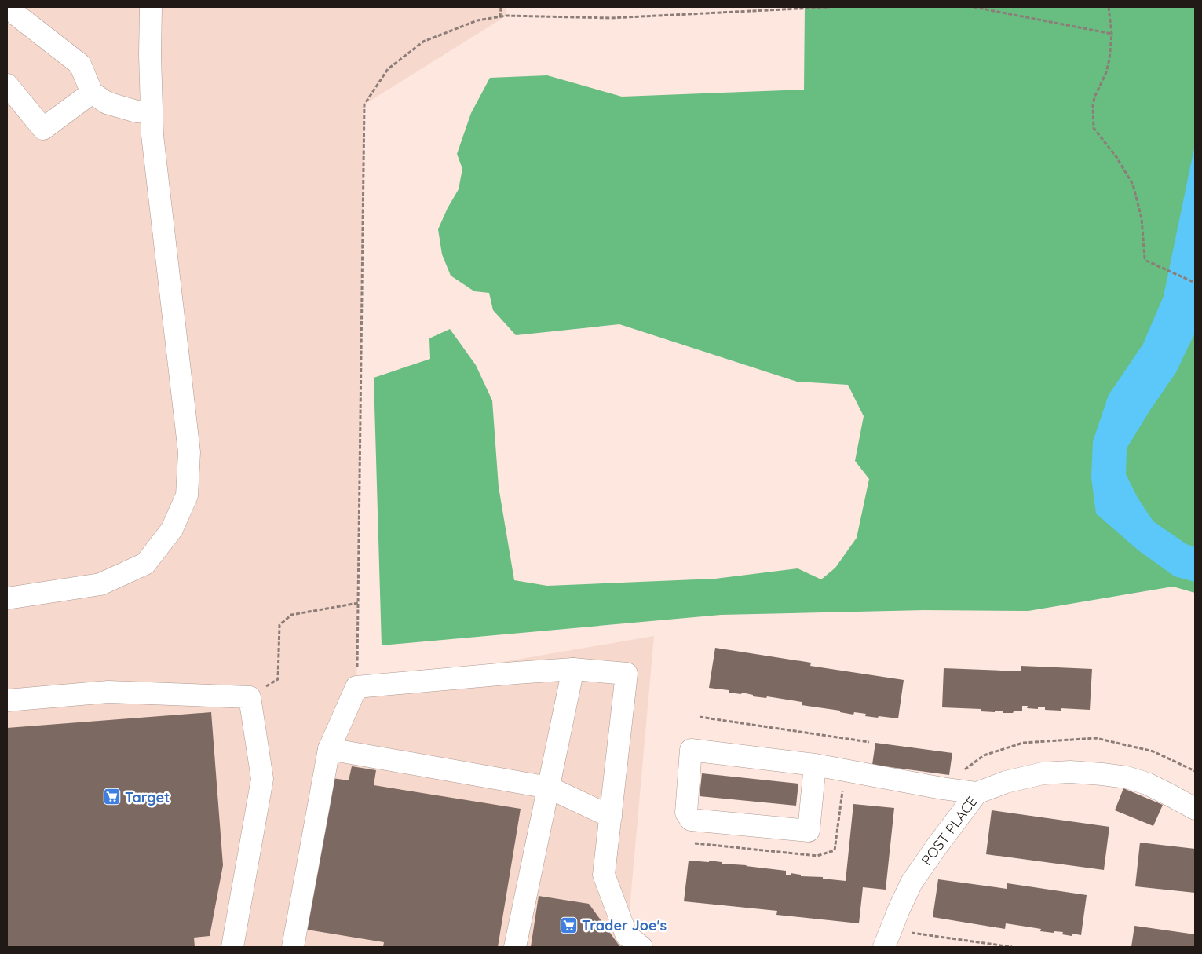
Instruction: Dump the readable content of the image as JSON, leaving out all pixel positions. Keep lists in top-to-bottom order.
{
  "streets": {
    "street": ["POST PLACE"]
  },
  "places": {
    "supermarket": ["Target", "Trader Joe's"]
  }
}
